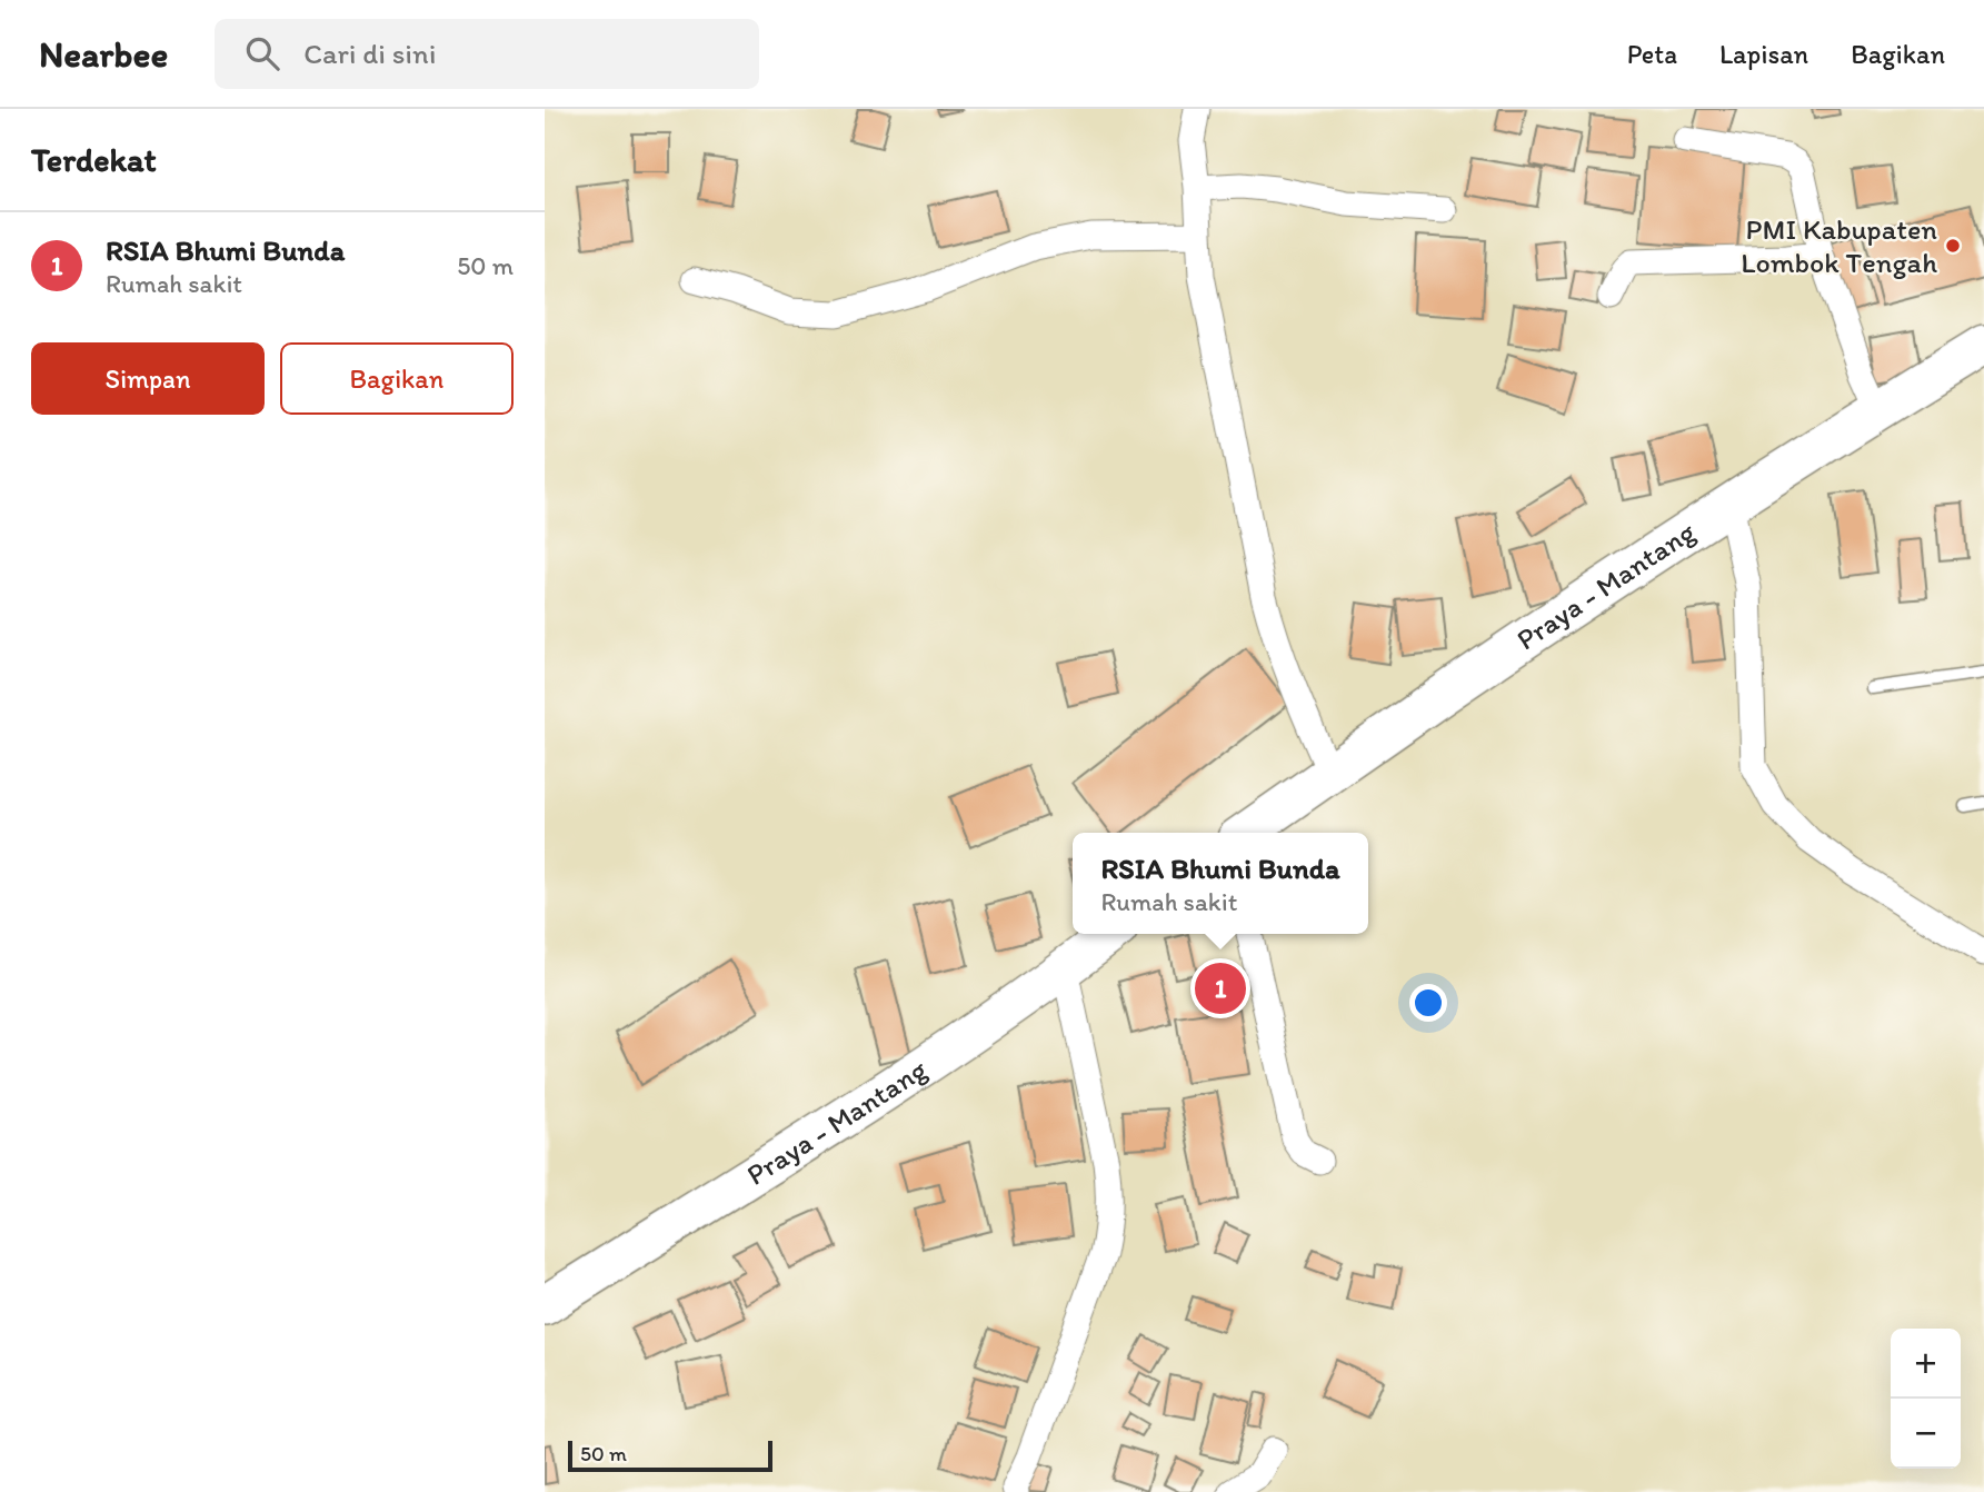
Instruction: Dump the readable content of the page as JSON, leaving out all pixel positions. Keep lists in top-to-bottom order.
{
  "streets": {
    "main road": ["Praya - Mantang"]
  },
  "places": ["PMI Kabupaten Lombok Tengah"],
  "scale_bar": "50 m",
  "page": {
    "header": "Nearbee",
    "search": "Cari di sini",
    "nav": ["Peta", "Lapisan", "Bagikan"],
    "heading": "Terdekat",
    "list": [
      {
        "mark": "1",
        "name": "RSIA Bhumi Bunda",
        "note": "Rumah sakit",
        "value": "50 m"
      }
    ],
    "buttons": ["Simpan", "Bagikan"],
    "popup": ["RSIA Bhumi Bunda", "Rumah sakit"],
    "pins": "1",
    "map_buttons": ["+", "−"],
    "scale": "50 m"
  }
}
